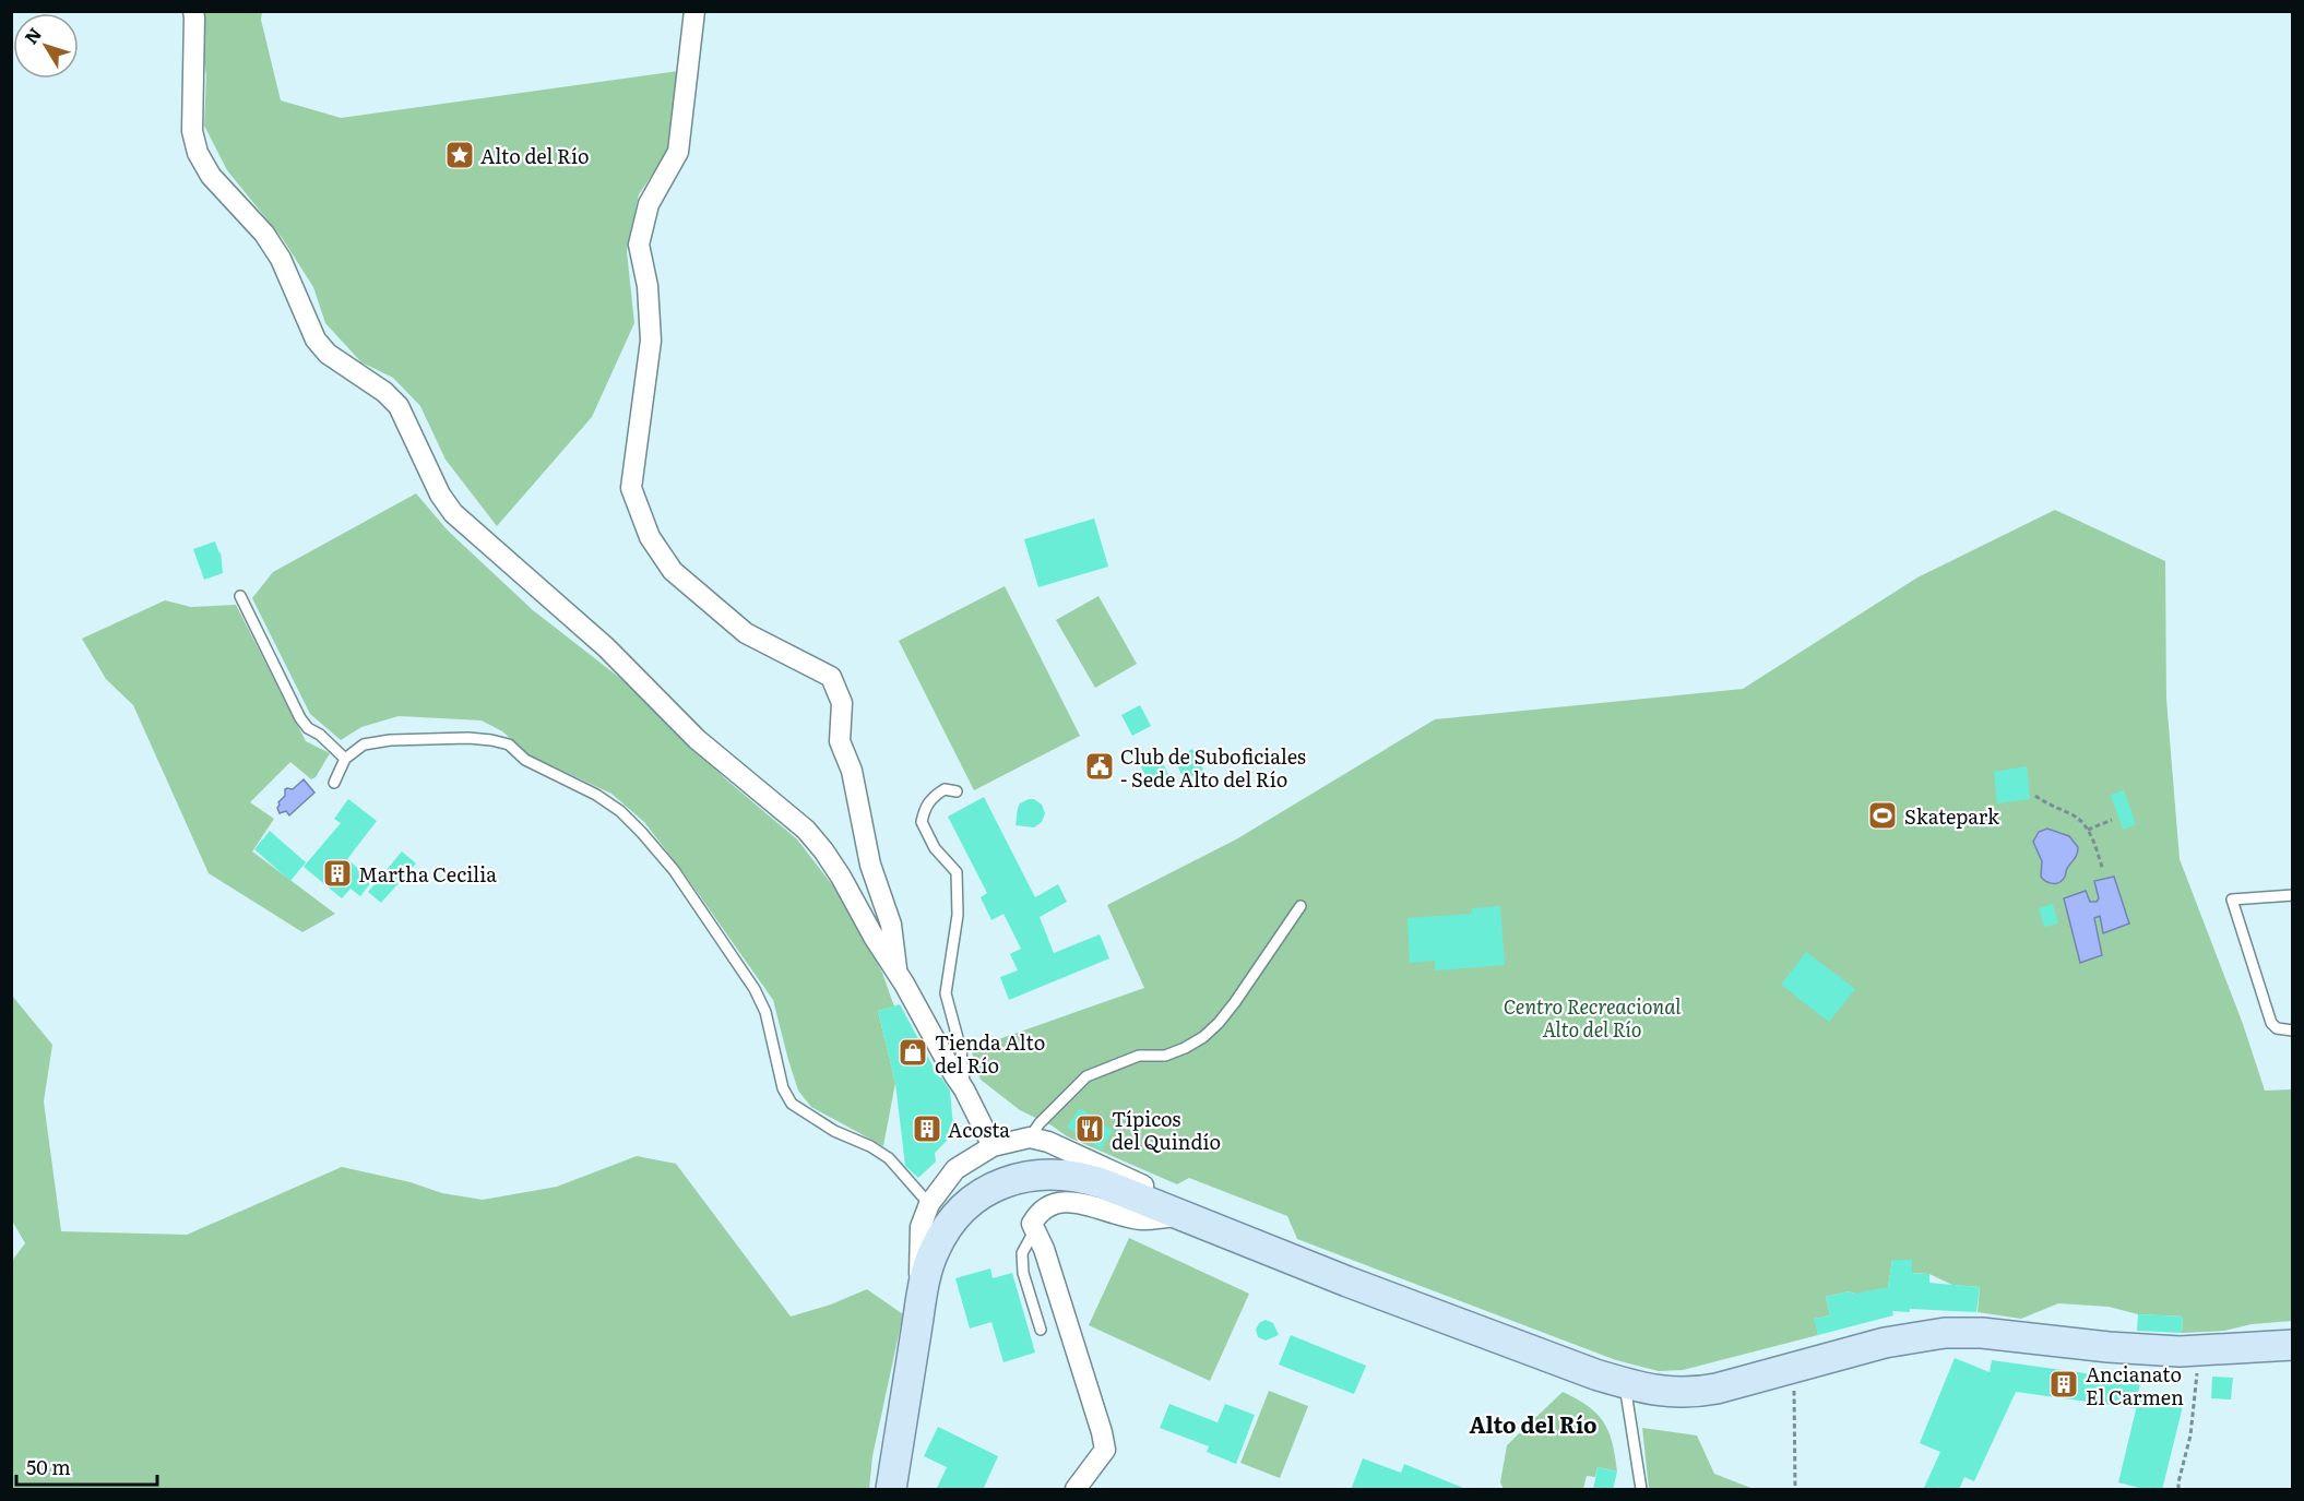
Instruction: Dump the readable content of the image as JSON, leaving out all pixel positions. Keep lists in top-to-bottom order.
{
  "districts": ["Alto del Río"],
  "parks": ["Centro Recreacional Alto del Río"],
  "places": {
    "place": ["Alto del Río"],
    "public building": ["Club de Suboficiales - Sede Alto del Río"],
    "sports": ["Skatepark"],
    "building": ["Martha Cecilia", "Acosta", "Ancianato El Carmen"],
    "shop": ["Tienda Alto del Río"],
    "restaurant": ["Típicos del Quindío"]
  },
  "scale_bar": "50 m",
  "north": "top left"
}
